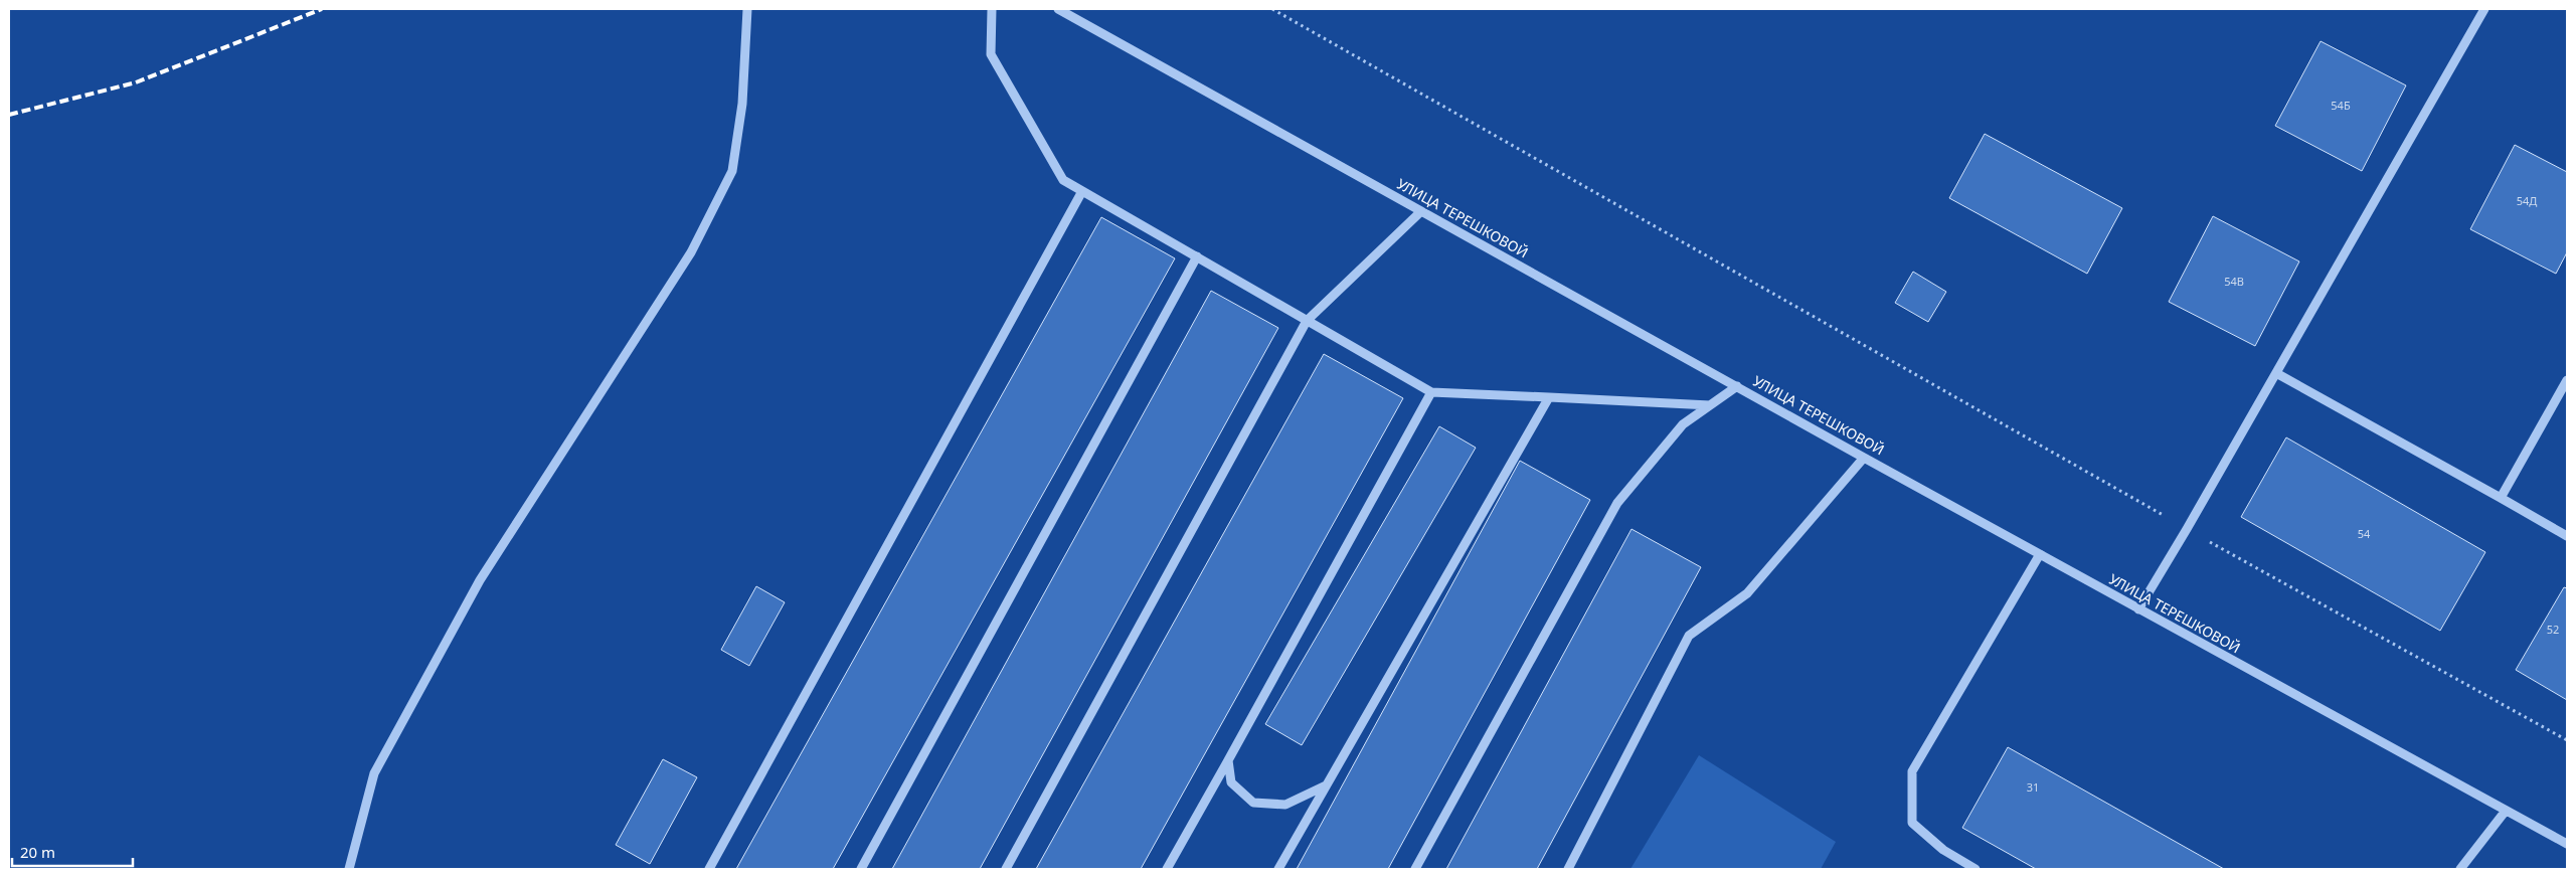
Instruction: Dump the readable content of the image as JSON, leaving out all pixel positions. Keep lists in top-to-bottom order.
{
  "streets": {
    "street": ["УЛИЦА ТЕРЕШКОВОЙ"]
  },
  "house_numbers": [
    "54Б",
    "54Д",
    "54В",
    "54",
    "52",
    "31"
  ],
  "scale_bar": "20 m"
}
